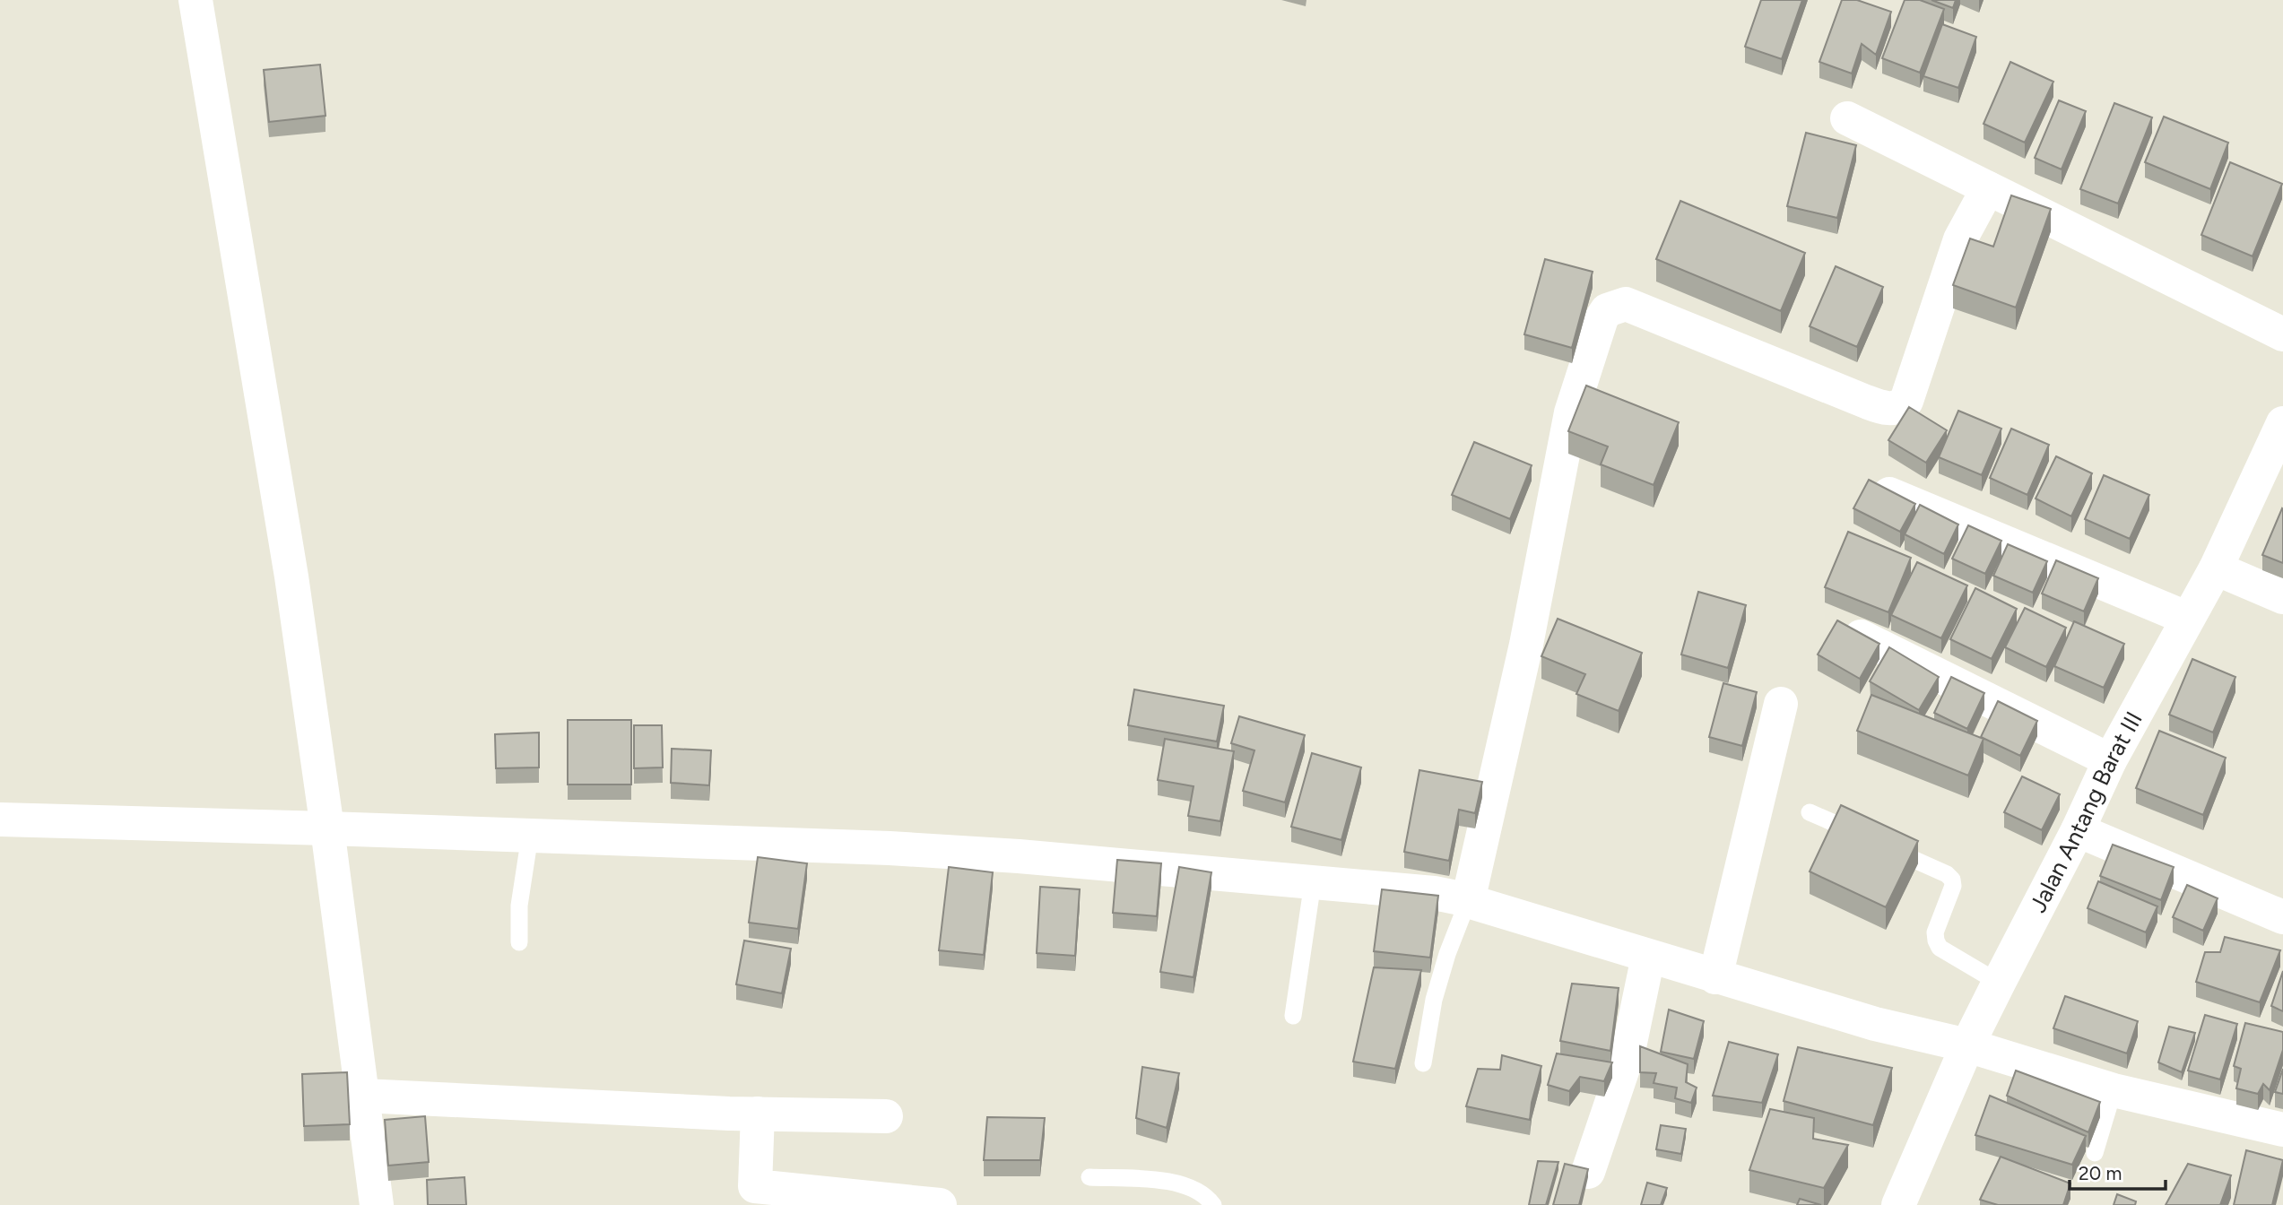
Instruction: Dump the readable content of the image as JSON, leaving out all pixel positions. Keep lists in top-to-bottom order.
{
  "streets": {
    "street": ["Jalan Antang Barat III"]
  },
  "scale_bar": "20 m"
}
